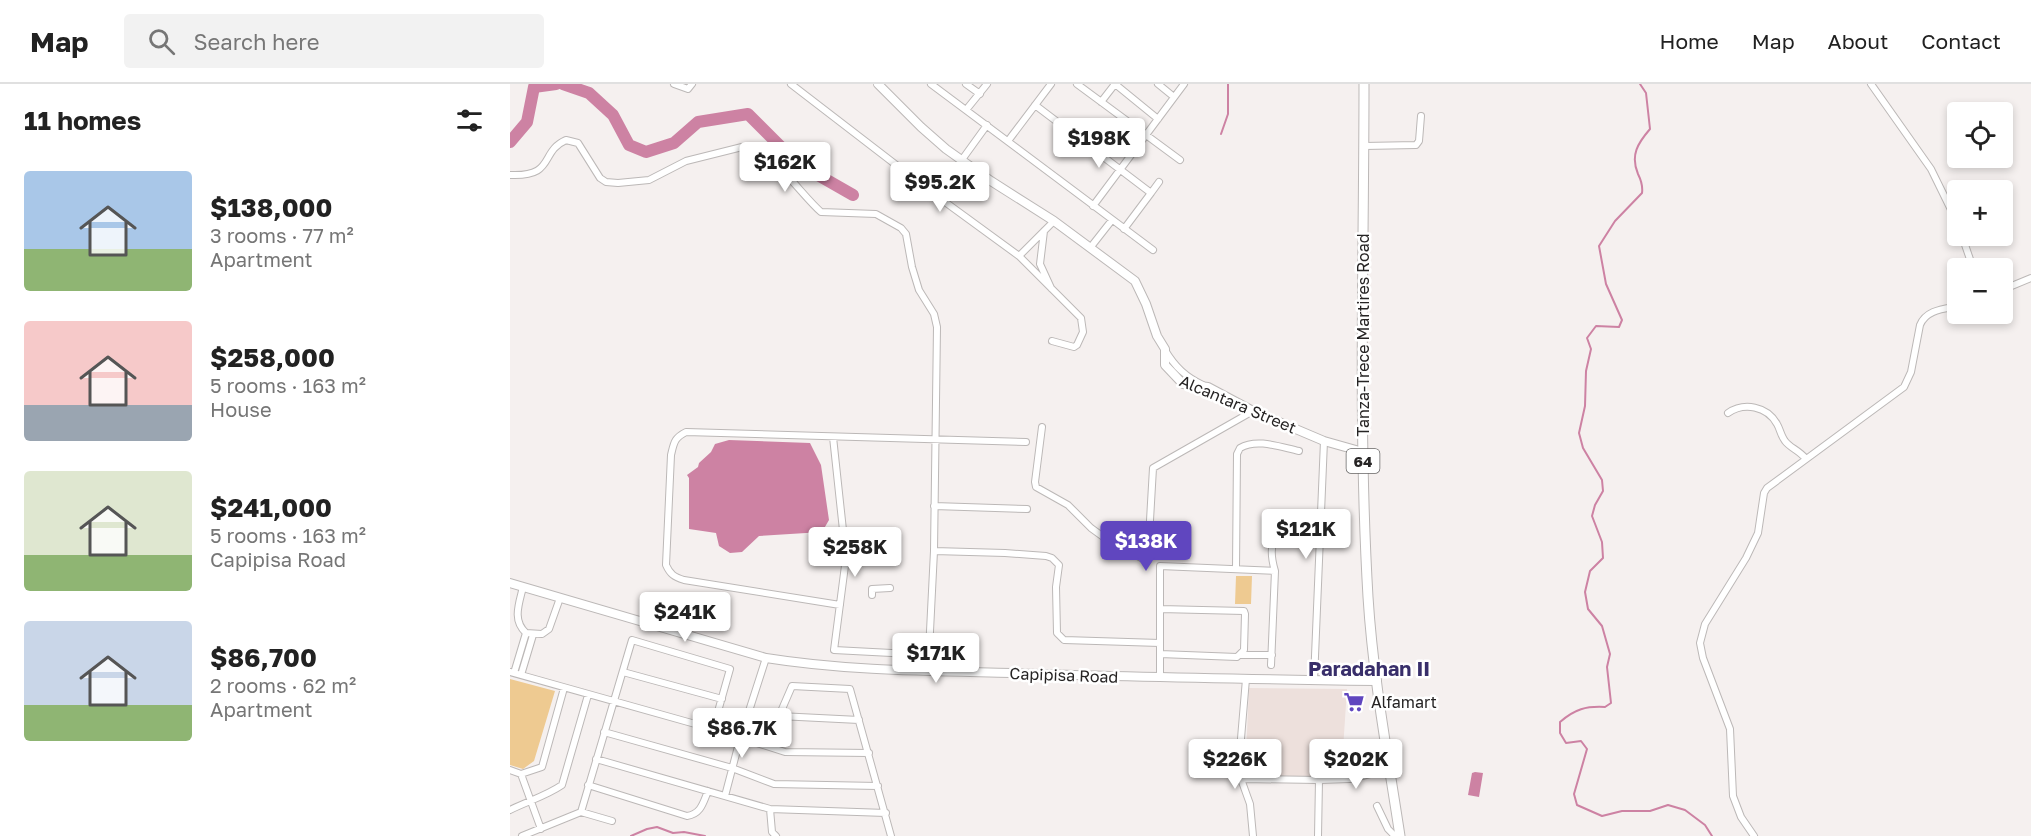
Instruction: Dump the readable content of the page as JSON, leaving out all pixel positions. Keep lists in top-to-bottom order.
{
  "streets": {
    "main road": ["Tanza-Trece Martires Road", "64", "Capipisa Road"],
    "street": ["Alcantara Street"]
  },
  "crossings": [
    ["Tanza-Trece Martires Road", "Alcantara Street"],
    ["Tanza-Trece Martires Road", "Capipisa Road"]
  ],
  "districts": ["Paradahan II"],
  "places": {
    "supermarket": ["Alfamart"]
  },
  "page": {
    "header": "Map",
    "search": "Search here",
    "nav": [
      "Home",
      "Map",
      "About",
      "Contact"
    ],
    "heading": "11 homes",
    "map_buttons": ["+", "−"],
    "price": [
      "$198K",
      "$162K",
      "$95.2K",
      "$121K",
      "$138K",
      "$258K",
      "$241K",
      "$171K",
      "$86.7K",
      "$226K",
      "$202K"
    ],
    "list": [
      {
        "name": "$138,000",
        "note": "3 rooms · 77 m² · Apartment"
      },
      {
        "name": "$258,000",
        "note": "5 rooms · 163 m² · House"
      },
      {
        "name": "$241,000",
        "note": "5 rooms · 163 m² · Capipisa Road"
      },
      {
        "name": "$86,700",
        "note": "2 rooms · 62 m² · Apartment"
      }
    ]
  }
}
